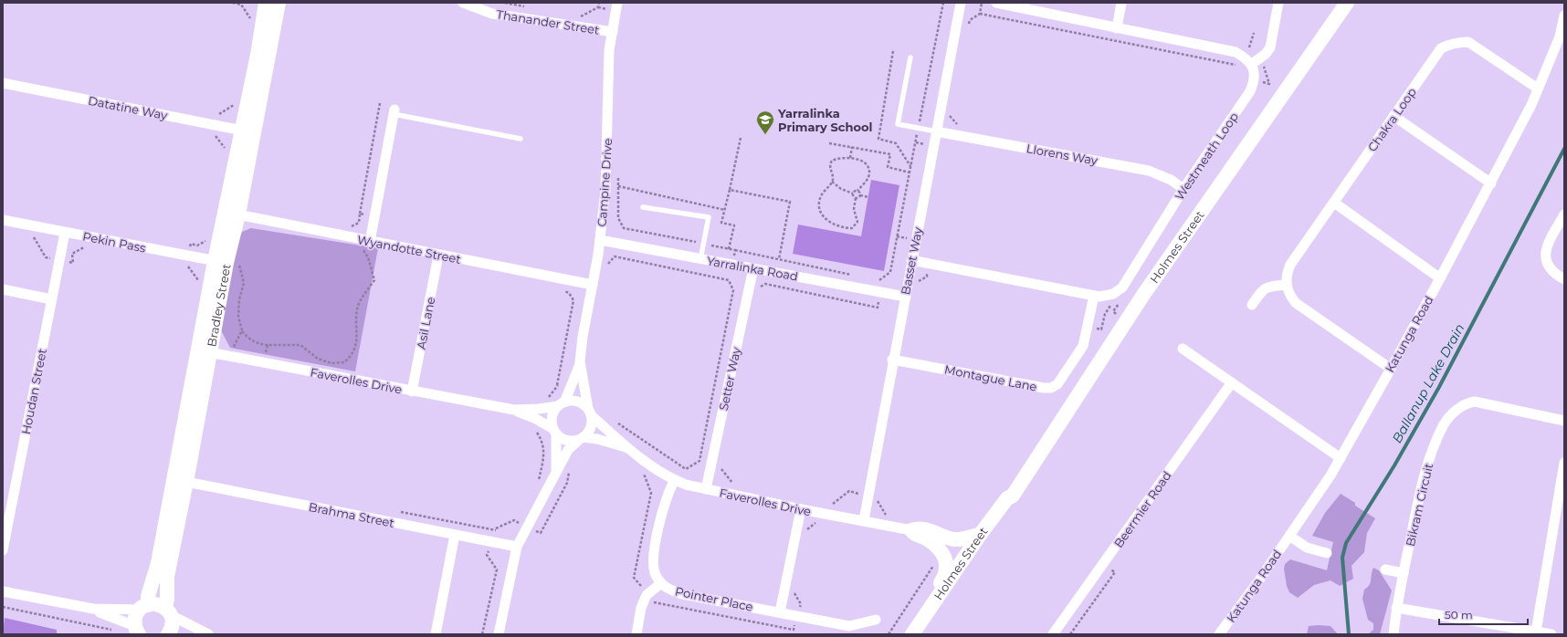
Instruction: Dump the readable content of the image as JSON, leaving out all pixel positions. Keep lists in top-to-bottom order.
{
  "streets": {
    "street": [
      "Thanander Street",
      "Datatine Way",
      "Chakra Loop",
      "Llorens Way",
      "Westmeath Loop",
      "Campine Drive",
      "Pekin Pass",
      "Holmes Street",
      "Wyandotte Street",
      "Basset Way",
      "Yarralinka Road",
      "Bradley Street",
      "Asil Lane",
      "Katunga Road",
      "Montague Lane",
      "Setter Way",
      "Faverolles Drive",
      "Houdan Street",
      "Bikram Circuit",
      "Beermier Road",
      "Brahma Street",
      "Pointer Place"
    ]
  },
  "crossings": [
    ["Thanander Street", "Campine Drive"],
    ["Datatine Way", "Bradley Street"],
    ["Chakra Loop", "Katunga Road"],
    ["Llorens Way", "Westmeath Loop"],
    ["Llorens Way", "Basset Way"],
    ["Campine Drive", "Wyandotte Street"],
    ["Campine Drive", "Yarralinka Road"],
    ["Campine Drive", "Faverolles Drive"],
    ["Pekin Pass", "Bradley Street"],
    ["Pekin Pass", "Houdan Street"],
    ["Wyandotte Street", "Bradley Street"],
    ["Wyandotte Street", "Asil Lane"],
    ["Basset Way", "Yarralinka Road"],
    ["Basset Way", "Montague Lane"],
    ["Basset Way", "Faverolles Drive"],
    ["Yarralinka Road", "Setter Way"],
    ["Bradley Street", "Faverolles Drive"],
    ["Bradley Street", "Brahma Street"],
    ["Asil Lane", "Faverolles Drive"],
    ["Setter Way", "Faverolles Drive"],
    ["Faverolles Drive", "Pointer Place"]
  ],
  "water": ["Ballanup Lake Drain"],
  "places": {
    "school or university": ["Yarralinka Primary School"]
  },
  "scale_bar": "50 m"
}
